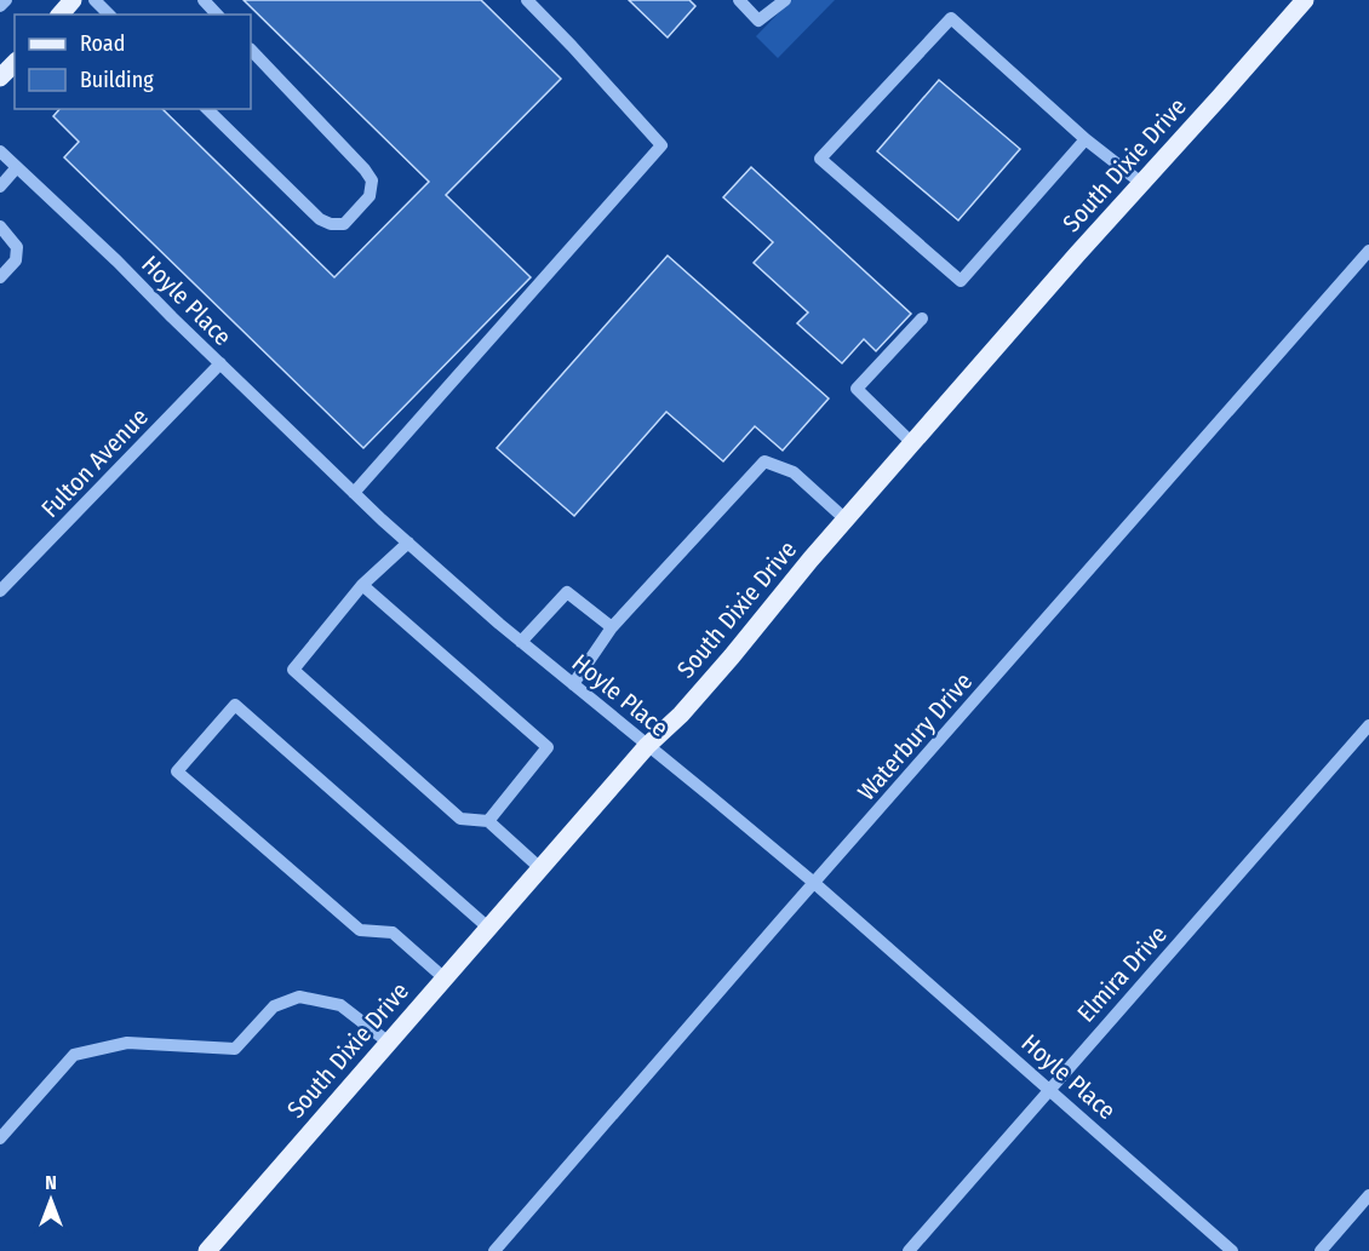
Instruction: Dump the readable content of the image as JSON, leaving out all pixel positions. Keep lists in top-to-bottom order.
{
  "streets": {
    "main road": ["South Dixie Drive"],
    "street": [
      "Hoyle Place",
      "Fulton Avenue",
      "Waterbury Drive",
      "Elmira Drive"
    ]
  },
  "crossings": [
    ["South Dixie Drive", "Hoyle Place"],
    ["Hoyle Place", "Fulton Avenue"],
    ["Hoyle Place", "Waterbury Drive"],
    ["Hoyle Place", "Elmira Drive"]
  ],
  "legend": ["Road", "Building"],
  "north": "top"
}
